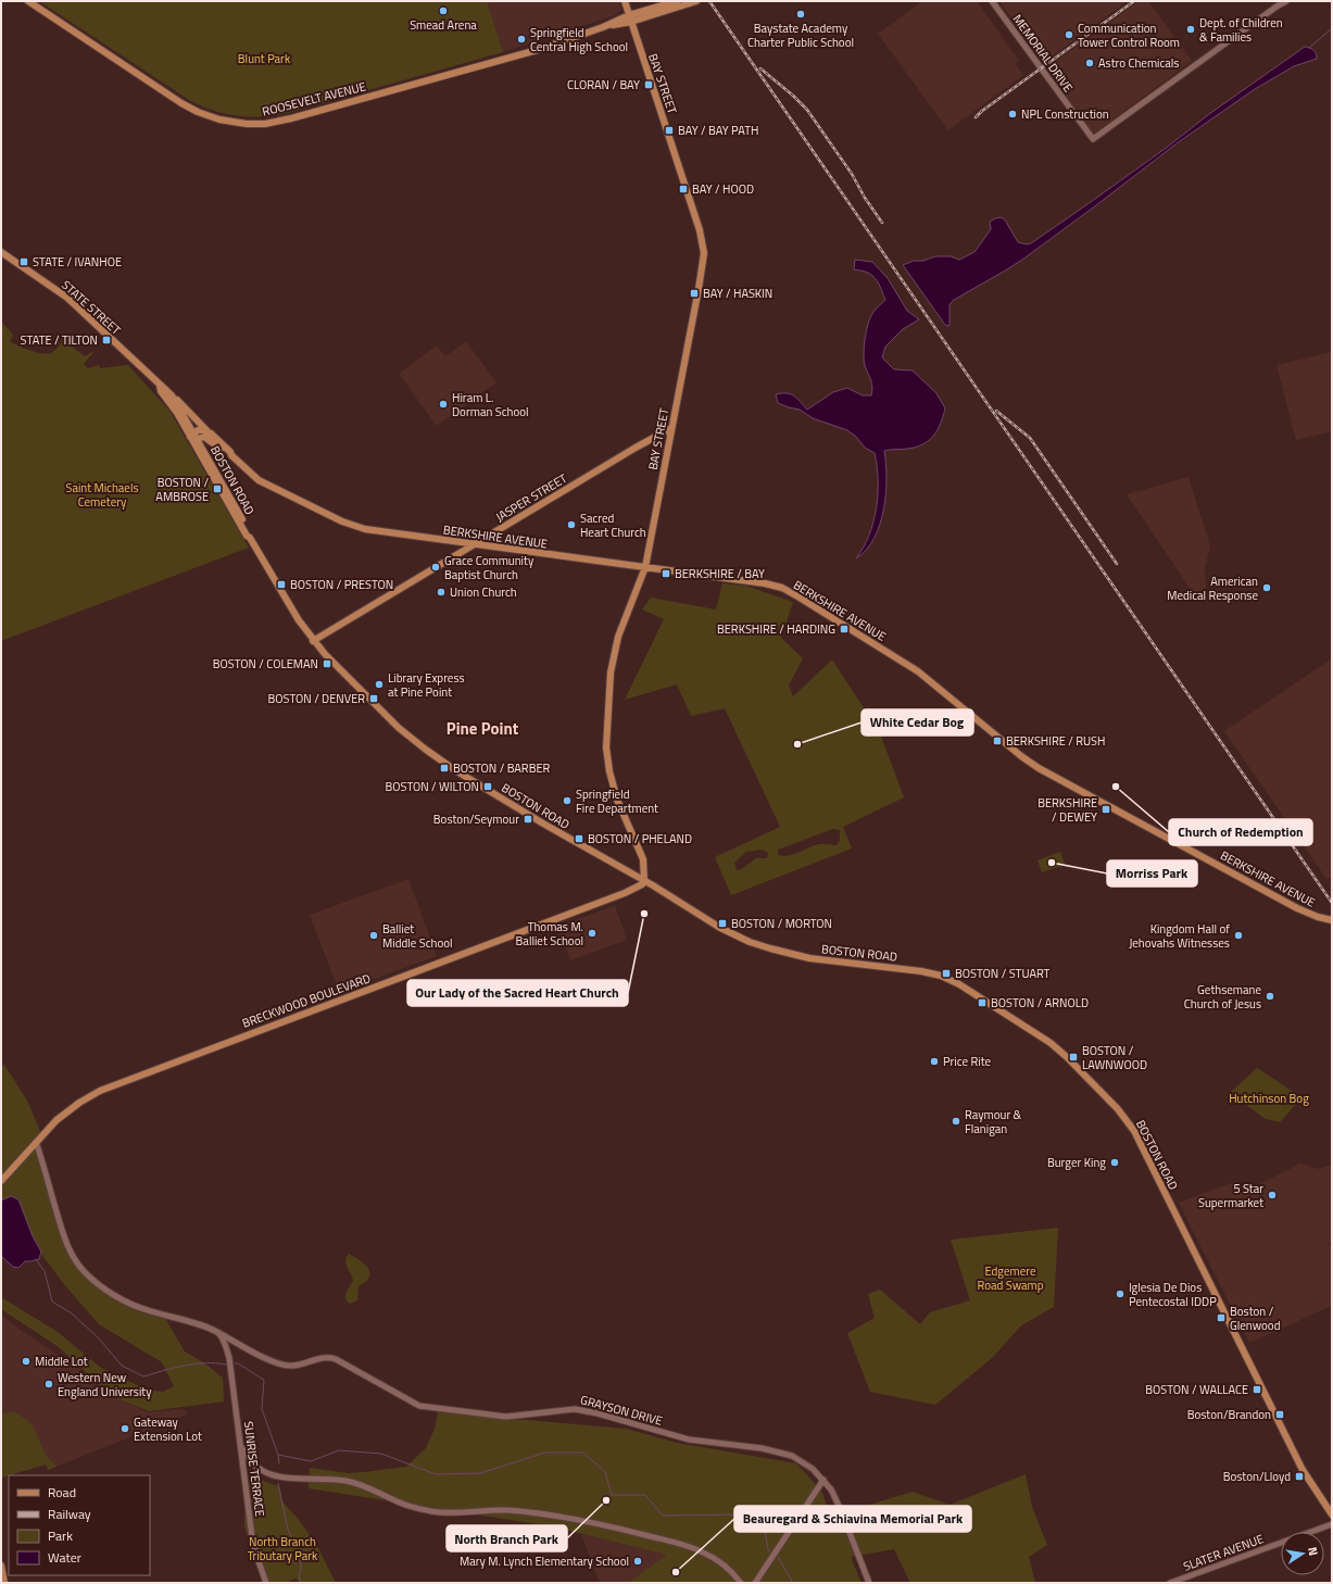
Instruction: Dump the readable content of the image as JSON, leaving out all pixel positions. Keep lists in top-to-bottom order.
{
  "streets": {
    "main road": [
      "BAY STREET",
      "ROOSEVELT AVENUE",
      "STATE STREET",
      "BOSTON ROAD",
      "JASPER STREET",
      "BERKSHIRE AVENUE",
      "BRECKWOOD BOULEVARD"
    ],
    "street": [
      "MEMORIAL DRIVE",
      "GRAYSON DRIVE",
      "SUNRISE TERRACE",
      "SLATER AVENUE"
    ]
  },
  "crossings": [
    ["BAY STREET", "ROOSEVELT AVENUE"],
    ["BAY STREET", "BOSTON ROAD"],
    ["BAY STREET", "JASPER STREET"],
    ["BAY STREET", "BERKSHIRE AVENUE"],
    ["BAY STREET", "BRECKWOOD BOULEVARD"],
    ["STATE STREET", "BOSTON ROAD"],
    ["STATE STREET", "BERKSHIRE AVENUE"],
    ["BOSTON ROAD", "JASPER STREET"],
    ["BOSTON ROAD", "BERKSHIRE AVENUE"],
    ["BOSTON ROAD", "BRECKWOOD BOULEVARD"],
    ["JASPER STREET", "BERKSHIRE AVENUE"],
    ["BRECKWOOD BOULEVARD", "GRAYSON DRIVE"]
  ],
  "districts": ["Pine Point"],
  "parks": [
    "Blunt Park",
    "Saint Michaels Cemetery",
    "Hutchinson Bog",
    "Edgemere Road Swamp",
    "North Branch Tributary Park"
  ],
  "places": {
    "other": [
      "Smead Arena",
      "Baystate Academy Charter Public School",
      "Dept. of Children & Families",
      "Communication Tower Control Room",
      "Springfield Central High School",
      "Astro Chemicals",
      "NPL Construction",
      "Hiram L. Dorman School",
      "Sacred Heart Church",
      "Grace Community Baptist Church",
      "American Medical Response",
      "Union Church",
      "Library Express at Pine Point",
      "White Cedar Bog",
      "Church of Redemption",
      "Springfield Fire Department",
      "Morriss Park",
      "Our Lady of the Sacred Heart Church",
      "Thomas M. Balliet School",
      "Balliet Middle School",
      "Kingdom Hall of Jehovahs Witnesses",
      "Gethsemane Church of Jesus",
      "Price Rite",
      "Raymour & Flanigan",
      "Burger King",
      "5 Star Supermarket",
      "Iglesia De Dios Pentecostal IDDP",
      "Middle Lot",
      "Western New England University",
      "Gateway Extension Lot",
      "North Branch Park",
      "Mary M. Lynch Elementary School",
      "Beauregard & Schiavina Memorial Park"
    ],
    "transit": [
      "CLORAN / BAY",
      "BAY / BAY PATH",
      "BAY / HOOD",
      "STATE / IVANHOE",
      "BAY / HASKIN",
      "STATE / TILTON",
      "BOSTON / AMBROSE",
      "BERKSHIRE / BAY",
      "BOSTON / PRESTON",
      "BERKSHIRE / HARDING",
      "BOSTON / COLEMAN",
      "BOSTON / DENVER",
      "BERKSHIRE / RUSH",
      "BOSTON / BARBER",
      "BOSTON / WILTON",
      "BERKSHIRE / DEWEY",
      "Boston/Seymour",
      "BOSTON / PHELAND",
      "BOSTON / MORTON",
      "BOSTON / STUART",
      "BOSTON / ARNOLD",
      "BOSTON / LAWNWOOD",
      "Boston / Glenwood",
      "BOSTON / WALLACE",
      "Boston/Brandon",
      "Boston/Lloyd"
    ]
  },
  "legend": [
    "Road",
    "Railway",
    "Park",
    "Water"
  ],
  "north": "right"
}
